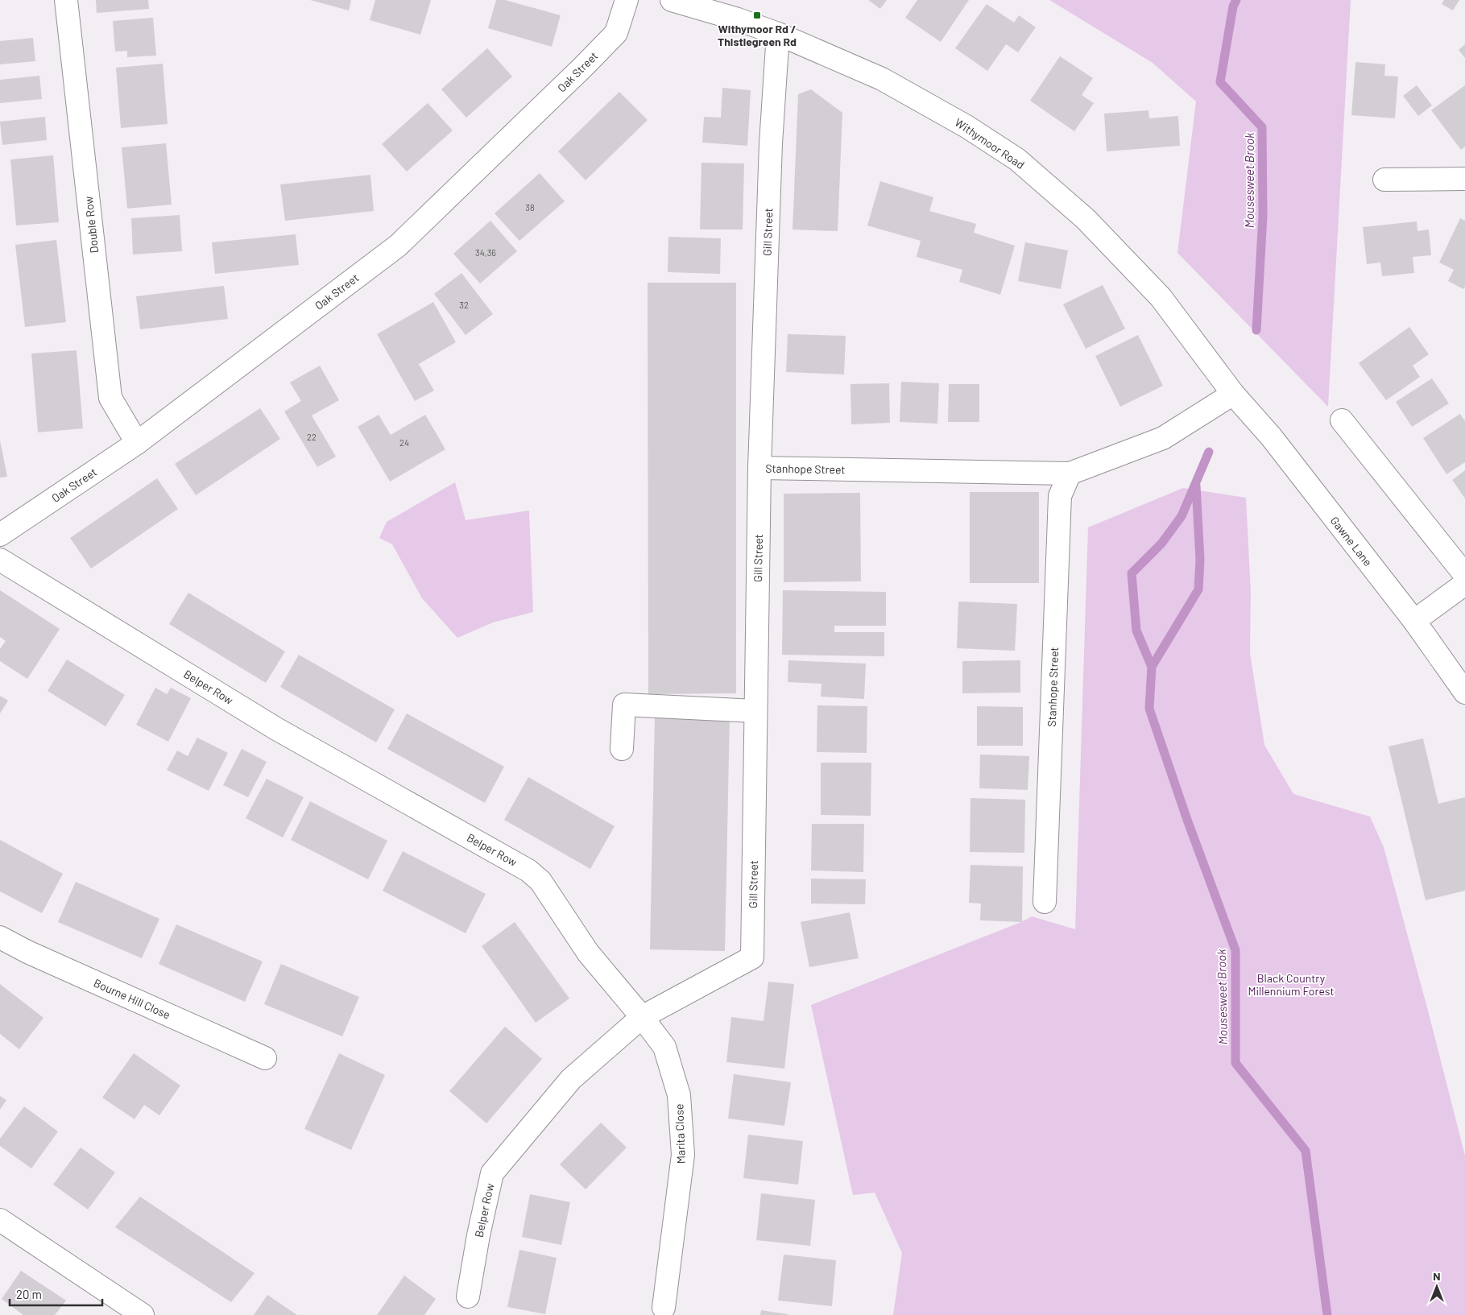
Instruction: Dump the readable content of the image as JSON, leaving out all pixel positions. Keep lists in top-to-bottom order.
{
  "streets": {
    "street": [
      "Oak Street",
      "Withymoor Road",
      "Double Row",
      "Gill Street",
      "Stanhope Street",
      "Gawne Lane",
      "Belper Row",
      "Bourne Hill Close",
      "Marita Close"
    ]
  },
  "crossings": [
    ["Oak Street", "Double Row"],
    ["Withymoor Road", "Gill Street"],
    ["Withymoor Road", "Stanhope Street"],
    ["Withymoor Road", "Gawne Lane"],
    ["Gill Street", "Stanhope Street"],
    ["Gill Street", "Belper Row"],
    ["Gill Street", "Marita Close"],
    ["Stanhope Street", "Gawne Lane"],
    ["Belper Row", "Marita Close"]
  ],
  "water": ["Mousesweet Brook"],
  "parks": ["Black Country Millennium Forest"],
  "places": {
    "transit": ["Withymoor Rd / Thistlegreen Rd"]
  },
  "house_numbers": [
    "38",
    "34,36",
    "32",
    "22",
    "24"
  ],
  "scale_bar": "20 m",
  "north": "top"
}
